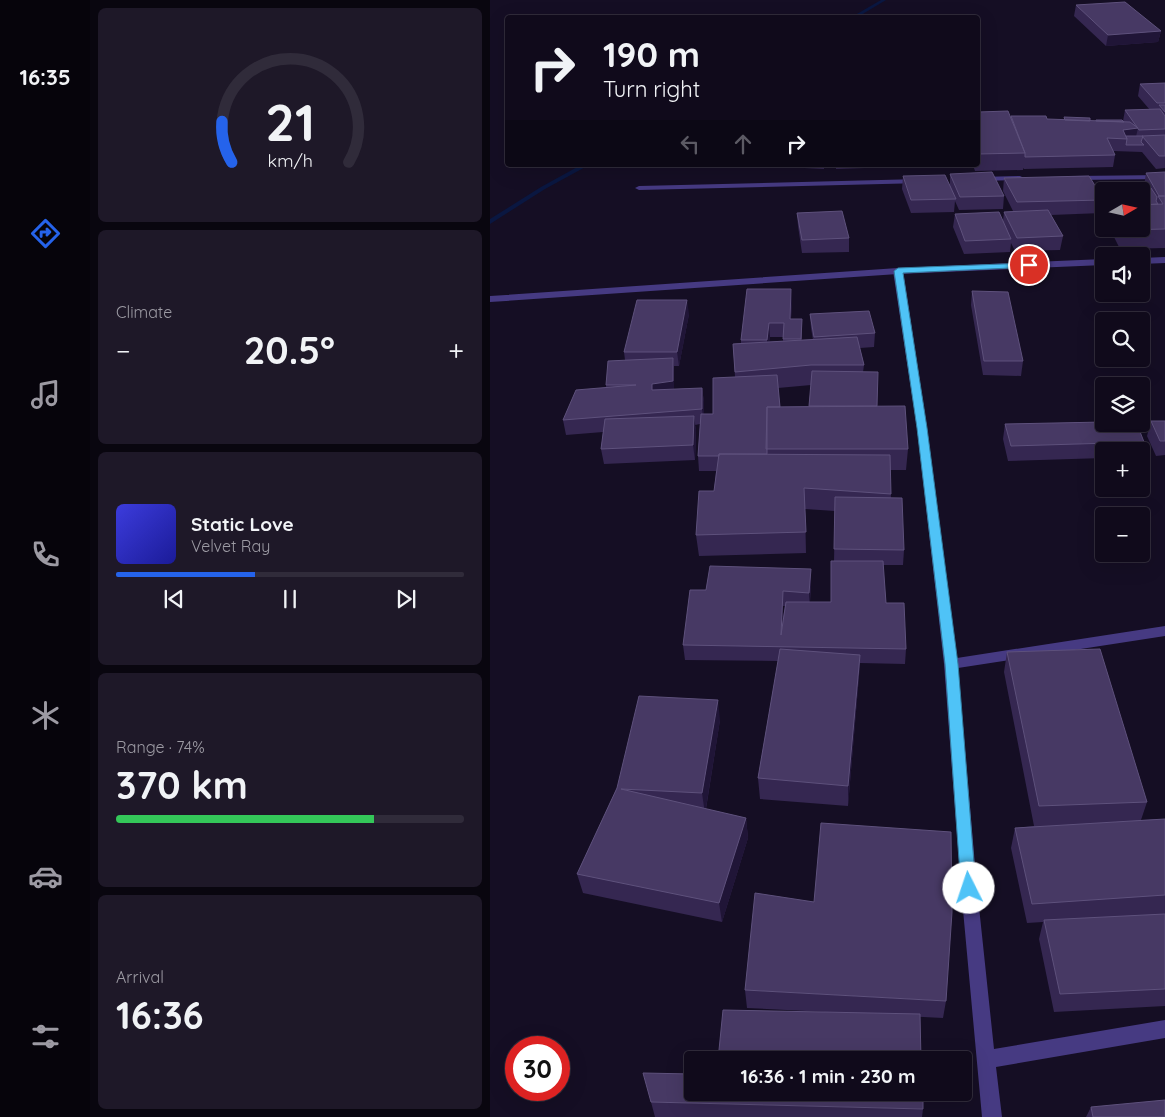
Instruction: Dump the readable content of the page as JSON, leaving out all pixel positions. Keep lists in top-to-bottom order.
{
  "north": "right",
  "page": {
    "tabs": "16:35",
    "turn": ["190 m", "Turn right"],
    "map_buttons": ["+", "−"],
    "tile": [
      "Climate",
      ["Range · 74%", "370 km"],
      ["Arrival", "16:36"]
    ],
    "heat": ["−", "20.5°", "+"],
    "song": ["Static Love", "Velvet Ray"],
    "limit": "30",
    "trip": "16:36 · 1 min · 230 m",
    "gauge": ["21", "km/h"]
  }
}
